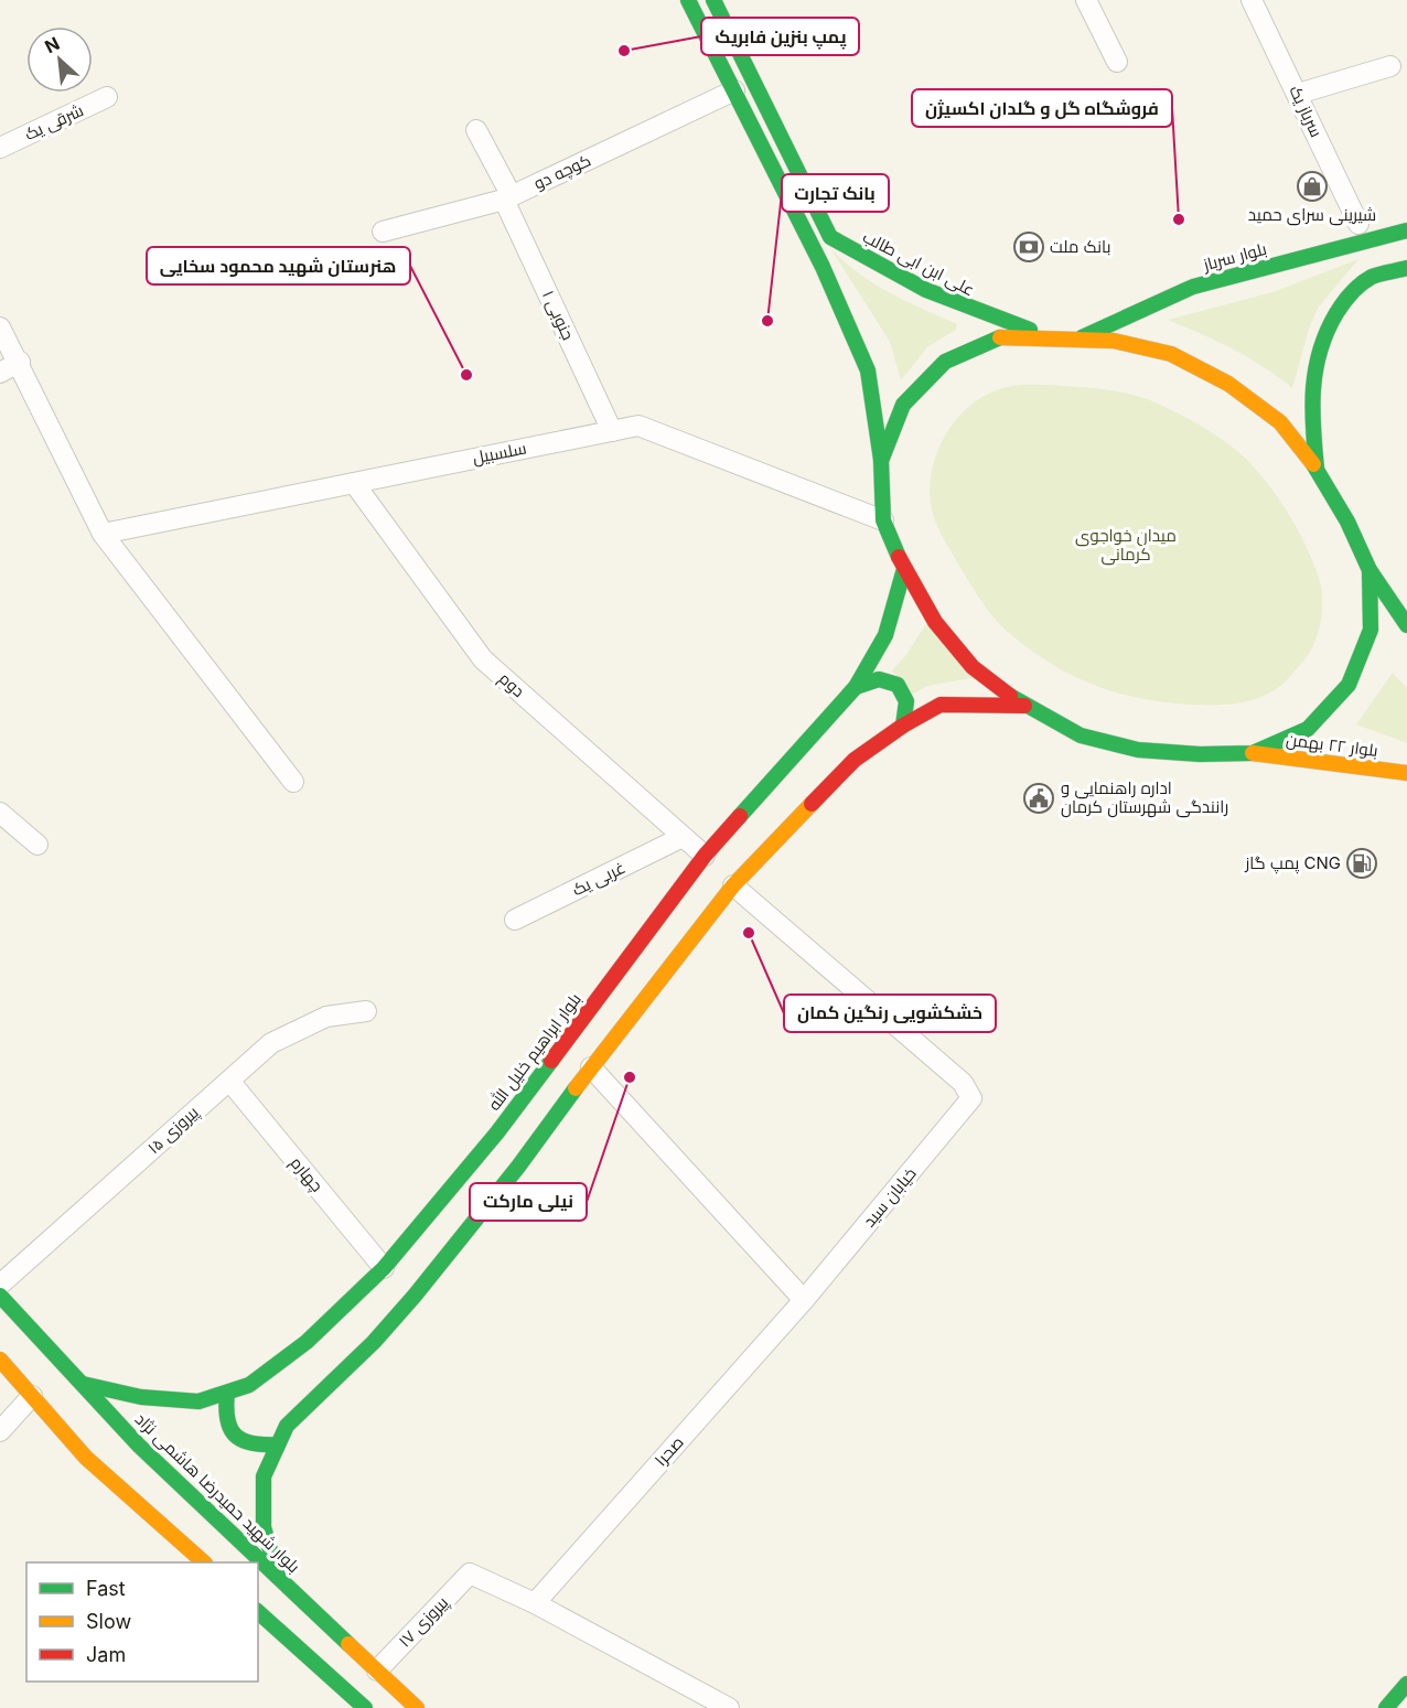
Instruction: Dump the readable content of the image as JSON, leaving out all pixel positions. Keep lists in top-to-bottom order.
{
  "streets": {
    "main road": [
      "بلوار سرباز",
      "علی ابن ابی طالب",
      "بلوار ۲۲ بهمن",
      "بلوار ابراهیم خلیل الله",
      "بلوار شهید حمیدرضا هاشمی نژاد"
    ],
    "street": [
      "سرباز یک",
      "شرقی یک",
      "کوچه دو",
      "جنوبی ۱",
      "سلسبیل",
      "دوم",
      "غربی یک",
      "پیروزی ۱۵",
      "چهارم",
      "خیابان سید",
      "صحرا",
      "پیروزی ۱۷"
    ]
  },
  "crossings": [
    ["کوچه دو", "جنوبی ۱"],
    ["جنوبی ۱", "سلسبیل"],
    ["سلسبیل", "دوم"],
    ["دوم", "غربی یک"],
    ["دوم", "بلوار ابراهیم خلیل الله"],
    ["بلوار ابراهیم خلیل الله", "چهارم"],
    ["بلوار ابراهیم خلیل الله", "بلوار شهید حمیدرضا هاشمی نژاد"],
    ["پیروزی ۱۵", "چهارم"],
    ["خیابان سید", "صحرا"],
    ["صحرا", "پیروزی ۱۷"],
    ["بلوار شهید حمیدرضا هاشمی نژاد", "پیروزی ۱۷"]
  ],
  "parks": ["میدان خواجوی کرمانی"],
  "places": {
    "other": [
      "پمپ بنزین فابریک",
      "فروشگاه گل و گلدان اکسیژن",
      "بانک تجارت",
      "هنرستان شهید محمود سخایی",
      "خشکشویی رنگین کمان",
      "نیلی مارکت"
    ],
    "shop": ["شیرینی سرای حمید"],
    "bank": ["بانک ملت"],
    "public building": ["اداره راهنمایی و رانندگی شهرستان کرمان"],
    "fuel station": ["پمپ گاز CNG"]
  },
  "legend": ["Fast", "Slow", "Jam"],
  "north": "top left"
}
